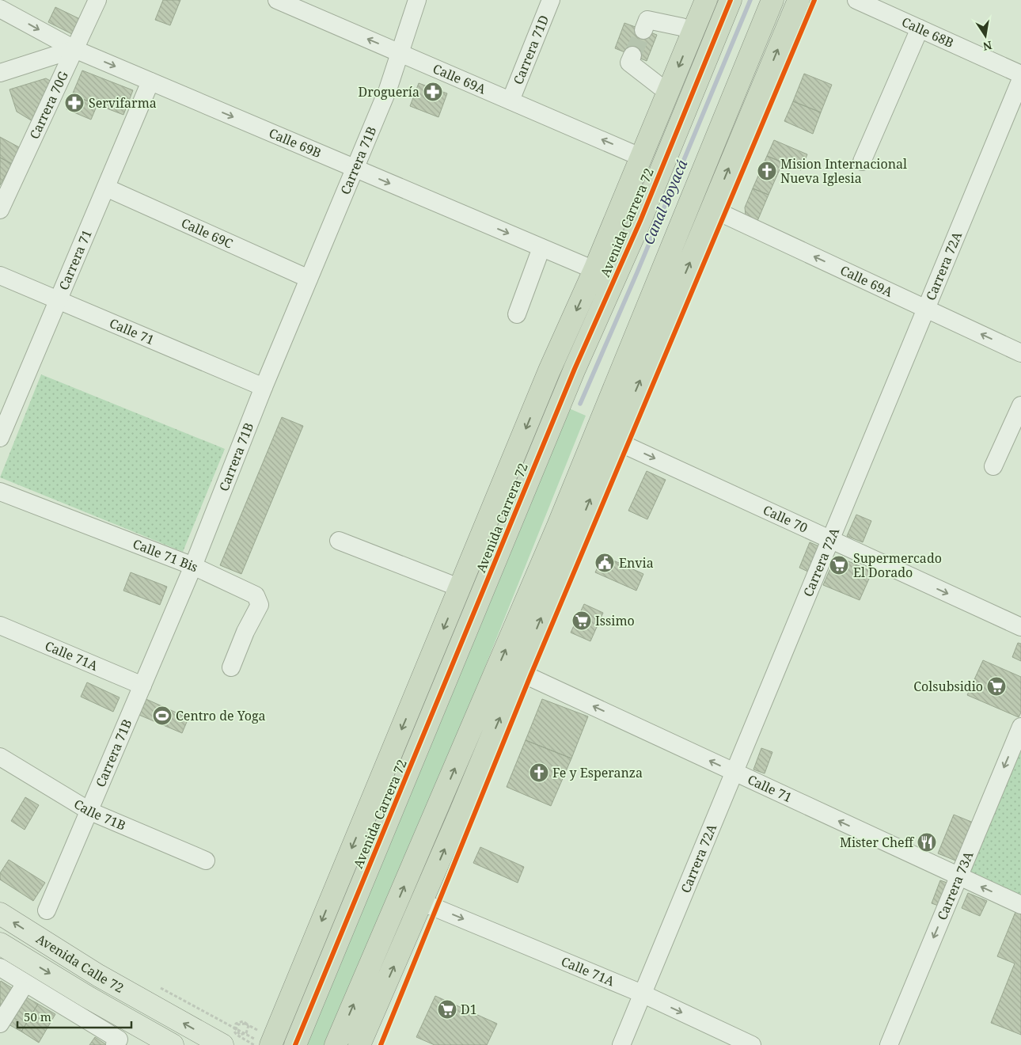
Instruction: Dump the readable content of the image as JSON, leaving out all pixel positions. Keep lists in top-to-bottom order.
{
  "streets": {
    "highway": ["Avenida Carrera 72"],
    "main road": ["Avenida Calle 72"],
    "street": [
      "Calle 68B",
      "Carrera 71D",
      "Calle 69A",
      "Carrera 70G",
      "Calle 69B",
      "Carrera 71B",
      "Calle 69C",
      "Carrera 71",
      "Carrera 72A",
      "Calle 71",
      "Calle 70",
      "Calle 71 Bis",
      "Calle 71A",
      "Calle 71B",
      "Carrera 73A"
    ]
  },
  "crossings": [
    ["Carrera 71D", "Calle 69A"],
    ["Calle 69A", "Carrera 71B"],
    ["Calle 69A", "Avenida Carrera 72"],
    ["Calle 69A", "Carrera 72A"],
    ["Carrera 70G", "Calle 69B"],
    ["Calle 69B", "Carrera 71B"],
    ["Calle 69B", "Avenida Carrera 72"],
    ["Calle 69B", "Carrera 71"],
    ["Carrera 71B", "Calle 69C"],
    ["Carrera 71B", "Calle 71"],
    ["Carrera 71B", "Calle 71 Bis"],
    ["Carrera 71B", "Calle 71A"],
    ["Carrera 71B", "Calle 71B"],
    ["Calle 69C", "Carrera 71"],
    ["Carrera 71", "Calle 71"],
    ["Carrera 72A", "Calle 71"],
    ["Carrera 72A", "Calle 70"],
    ["Carrera 72A", "Calle 71A"],
    ["Calle 71", "Carrera 73A"]
  ],
  "one_way": [
    "Calle 69A",
    "Calle 69B",
    "Calle 71",
    "Calle 70",
    "Calle 71A",
    "Carrera 73A"
  ],
  "water": ["Canal Boyacá"],
  "places": {
    "pharmacy": ["Droguería", "Servifarma"],
    "church": ["Mision Internacional Nueva Iglesia", "Fe y Esperanza"],
    "public building": ["Envia"],
    "supermarket": [
      "Supermercado El Dorado",
      "Issimo",
      "Colsubsidio",
      "D1"
    ],
    "sports": ["Centro de Yoga"],
    "restaurant": ["Mister Cheff"]
  },
  "scale_bar": "50 m",
  "north": "bottom"
}
